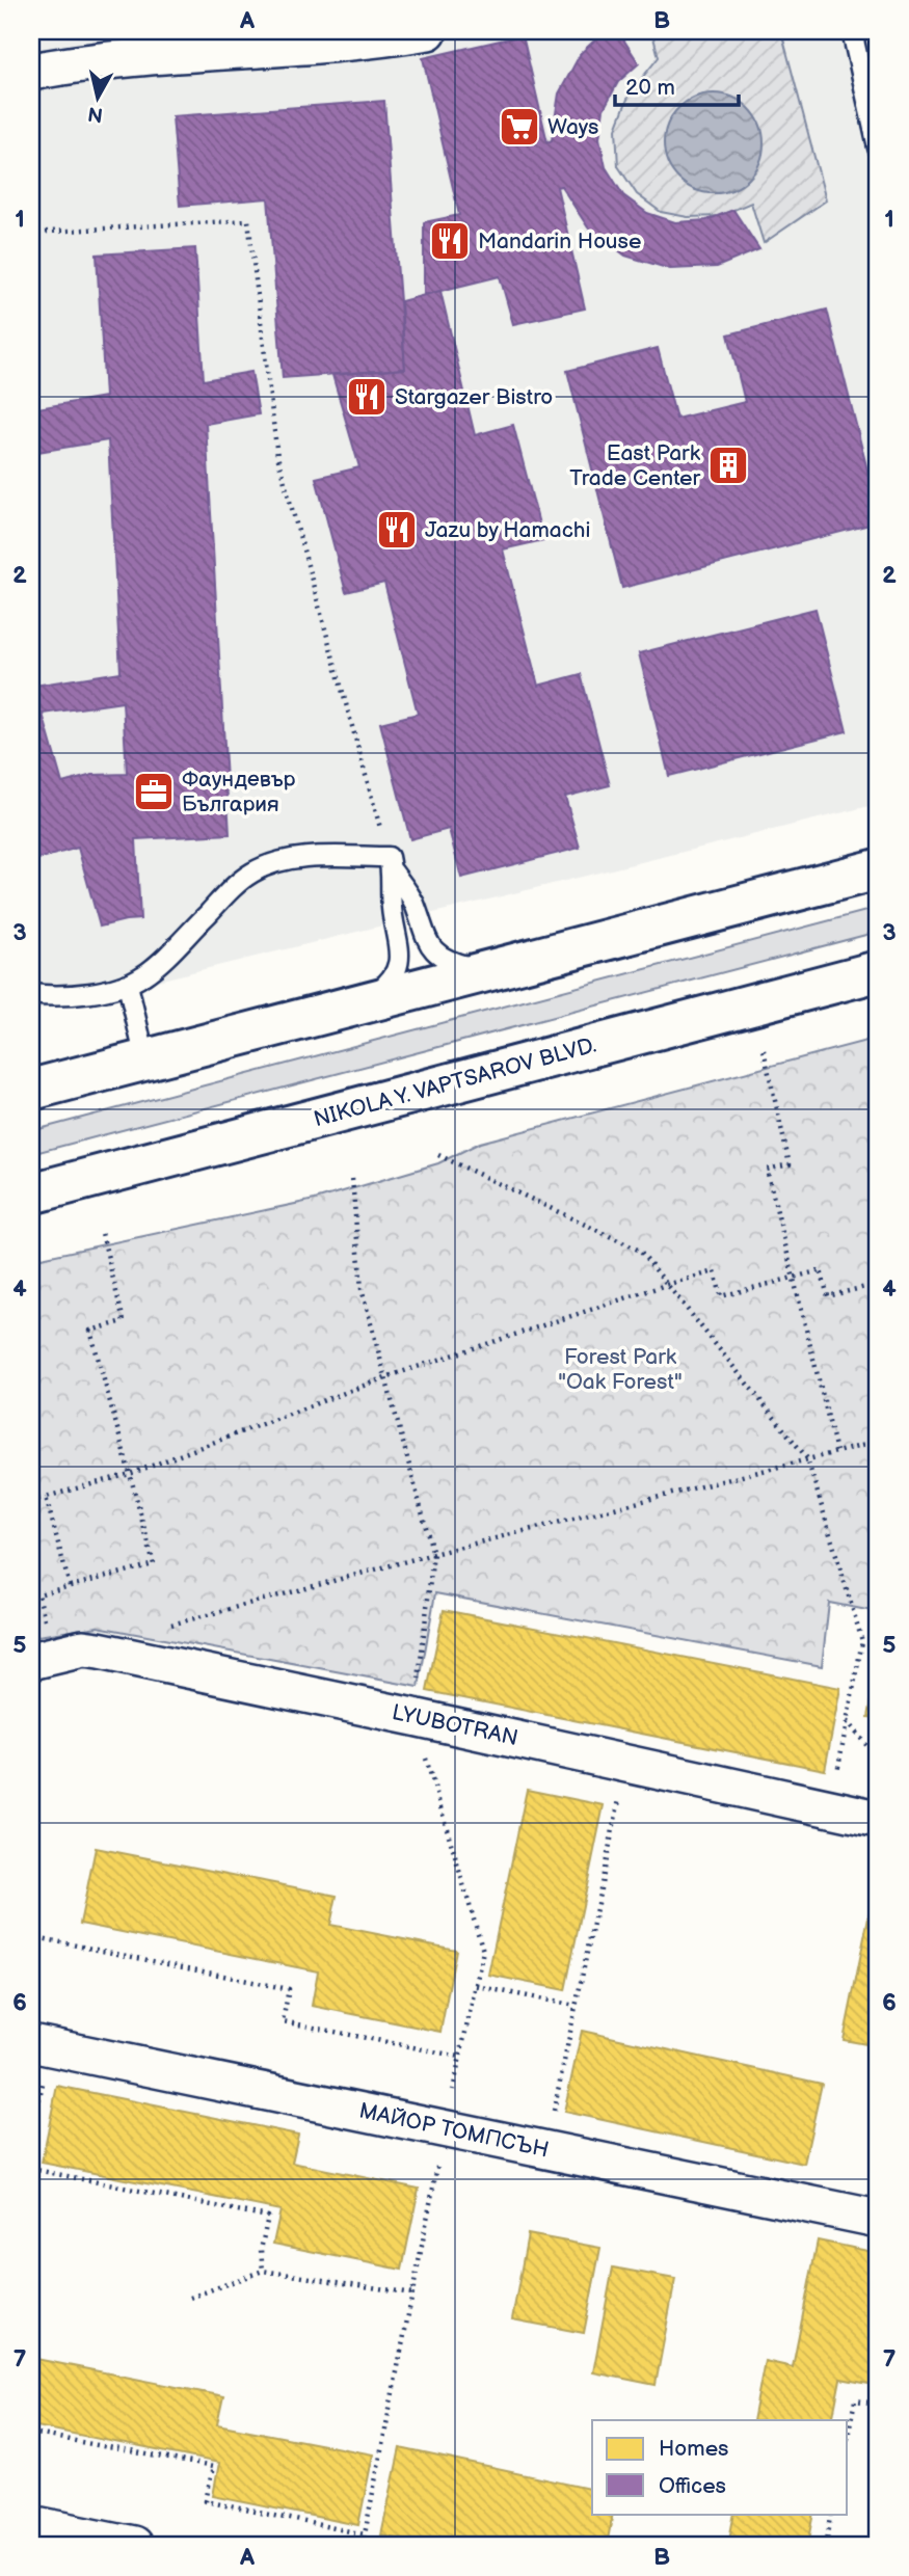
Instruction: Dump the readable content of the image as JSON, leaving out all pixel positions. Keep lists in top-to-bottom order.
{
  "streets": {
    "main road": ["NIKOLA Y. VAPTSAROV BLVD."],
    "street": ["LYUBOTRAN", "МАЙОР ТОМПСЪН"]
  },
  "parks": ["Forest Park \"Oak Forest\""],
  "places": {
    "supermarket": ["Ways"],
    "restaurant": ["Mandarin House", "Stargazer Bistro", "Jazu by Hamachi"],
    "building": ["East Park Trade Center"],
    "office": ["Фаундевър България"]
  },
  "legend": ["Homes", "Offices"],
  "scale_bar": "20 m",
  "north": "bottom",
  "grid": {
    "columns": ["A", "B"],
    "rows": [
      "1",
      "2",
      "3",
      "4",
      "5",
      "6",
      "7"
    ]
  }
}
